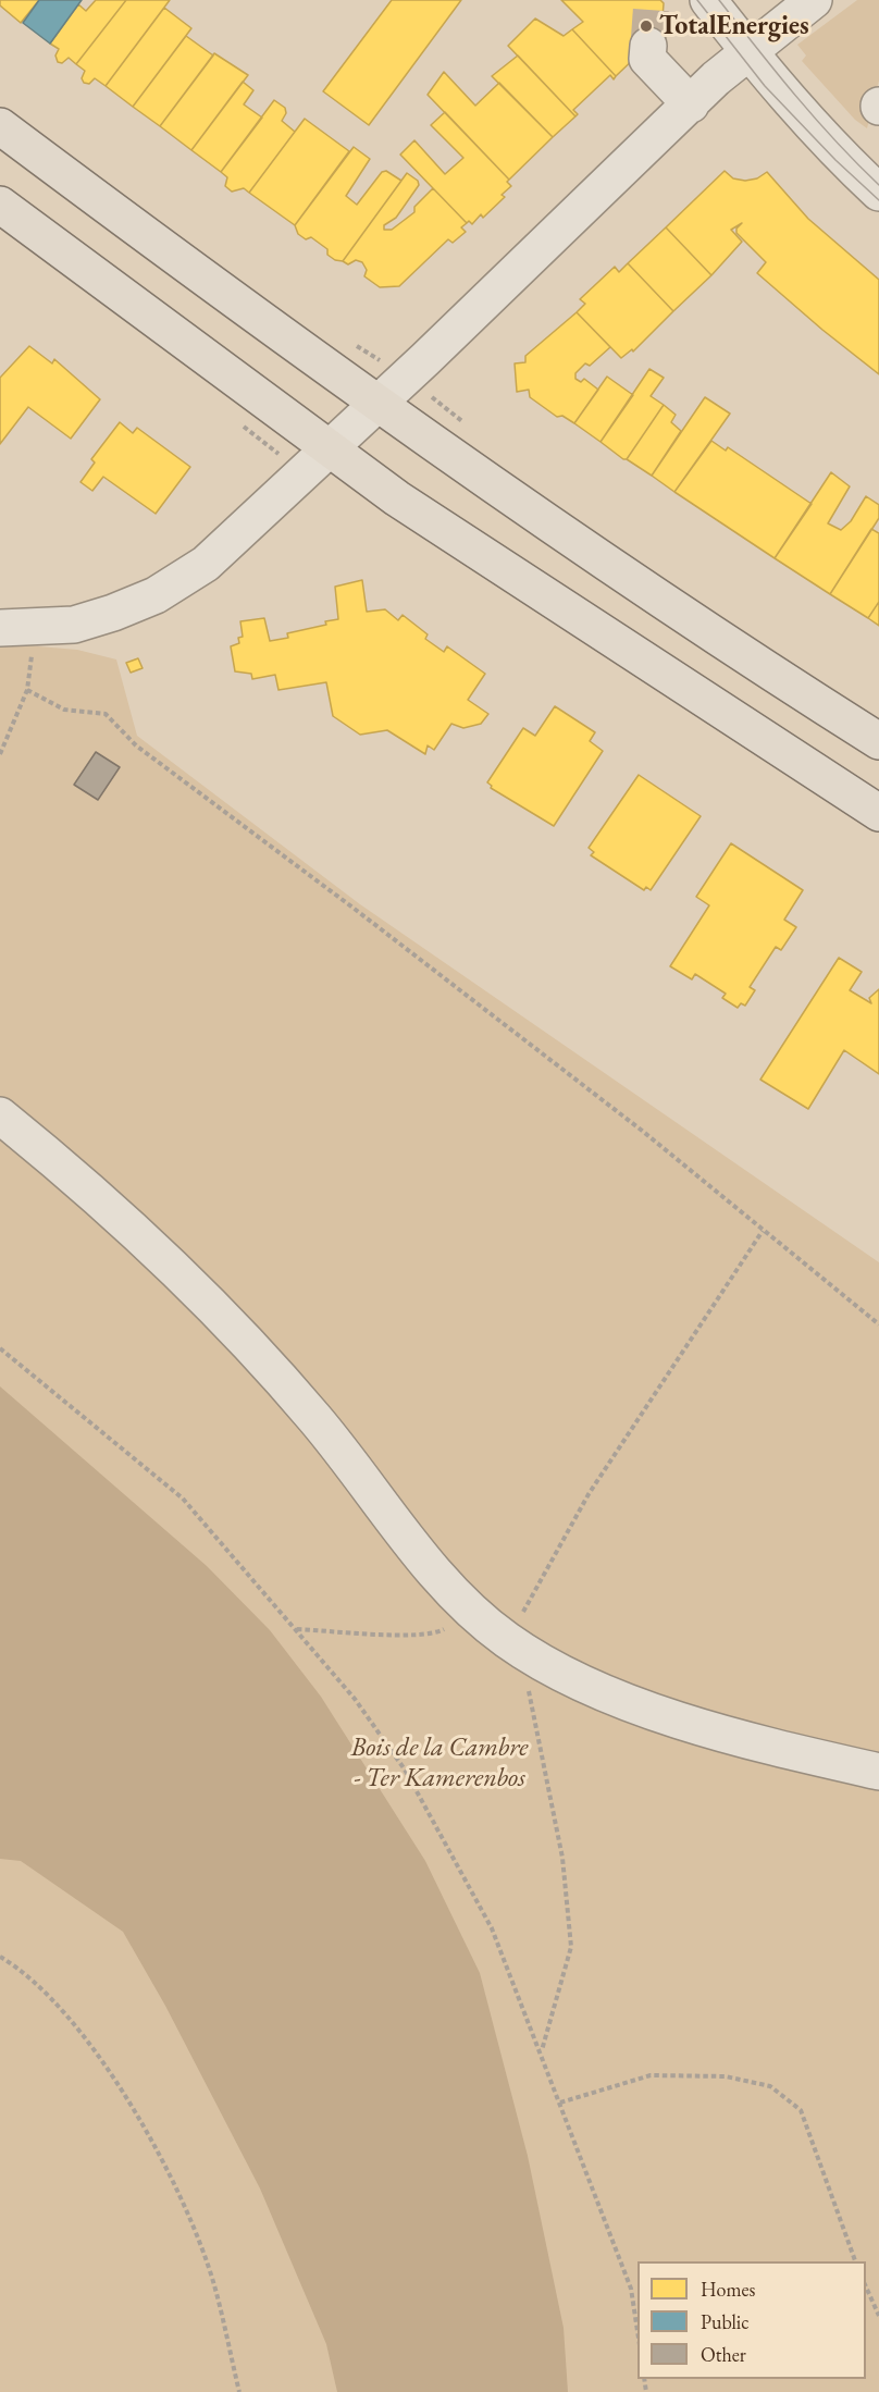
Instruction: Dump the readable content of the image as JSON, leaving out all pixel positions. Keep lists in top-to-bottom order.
{
  "parks": ["Bois de la Cambre - Ter Kamerenbos"],
  "places": ["TotalEnergies"],
  "legend": ["Homes", "Public", "Other"]
}
